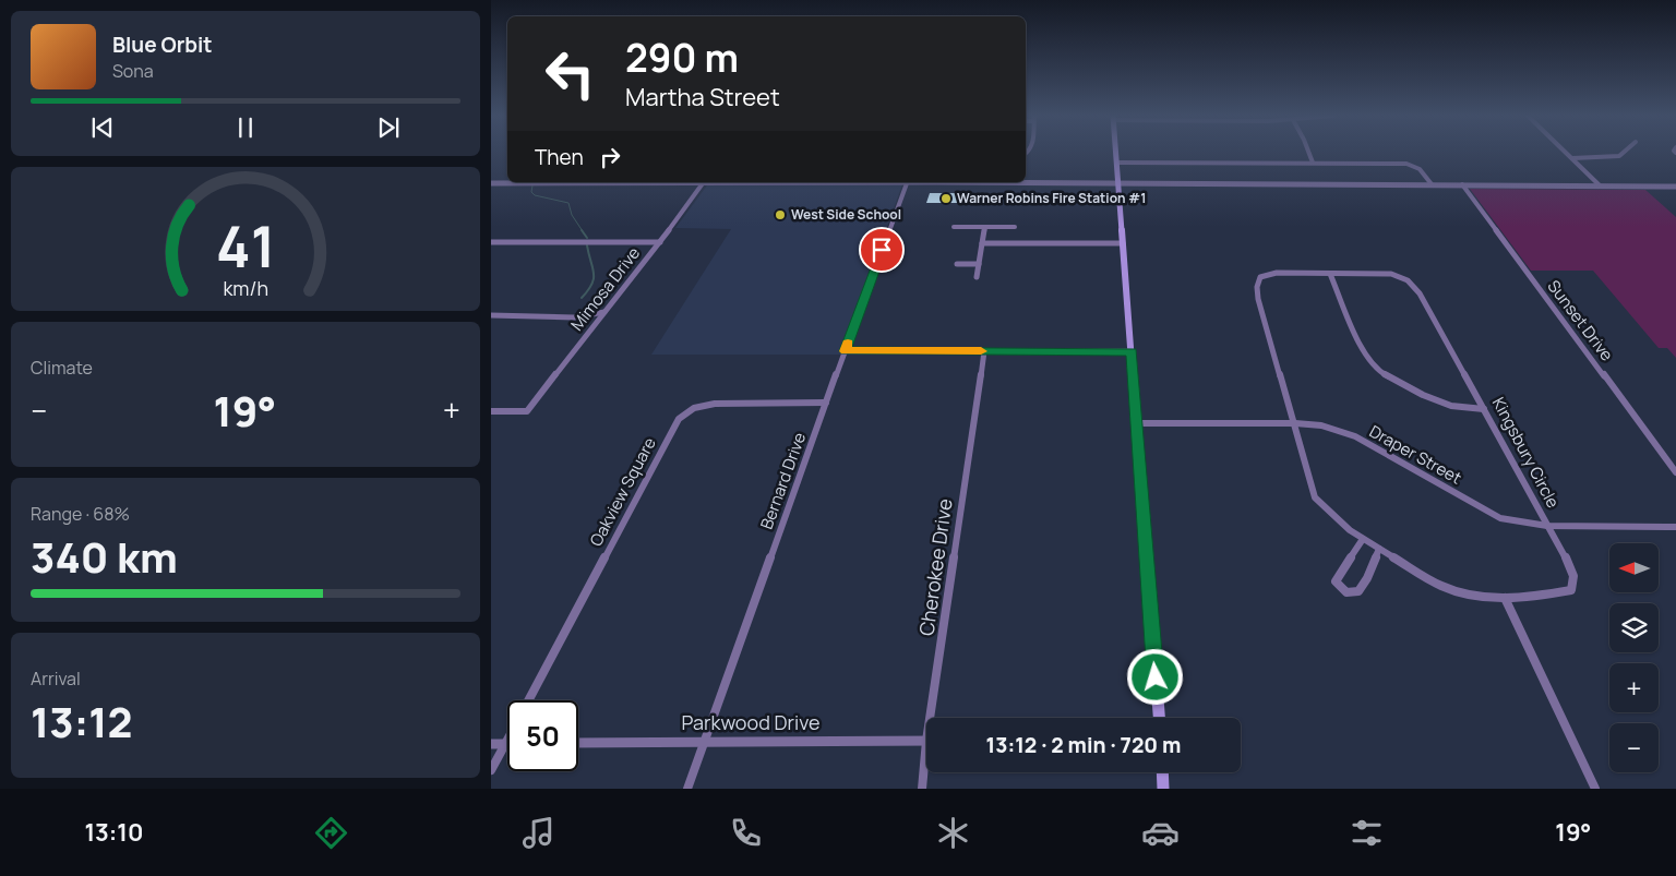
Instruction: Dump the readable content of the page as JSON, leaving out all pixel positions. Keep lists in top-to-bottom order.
{
  "streets": {
    "street": [
      "Mimosa Drive",
      "Sunset Drive",
      "Kingsbury Circle",
      "Draper Street",
      "Bernard Drive",
      "Oakview Square",
      "Cherokee Drive",
      "Parkwood Drive"
    ]
  },
  "crossings": [
    ["Kingsbury Circle", "Draper Street"],
    ["Bernard Drive", "Oakview Square"],
    ["Bernard Drive", "Parkwood Drive"]
  ],
  "places": ["Warner Robins Fire Station #1", "West Side School"],
  "north": "left",
  "page": {
    "turn": ["290 m", "Martha Street"],
    "song": ["Blue Orbit", "Sona"],
    "then": "Then",
    "tile": [
      "Climate",
      ["Range · 68%", "340 km"],
      ["Arrival", "13:12"]
    ],
    "heat": ["−", "19°", "+"],
    "map_buttons": ["+", "−"],
    "limit": "50",
    "trip": "13:12 · 2 min · 720 m",
    "tabs": ["13:10", "19°"],
    "gauge": ["41", "km/h"]
  }
}
